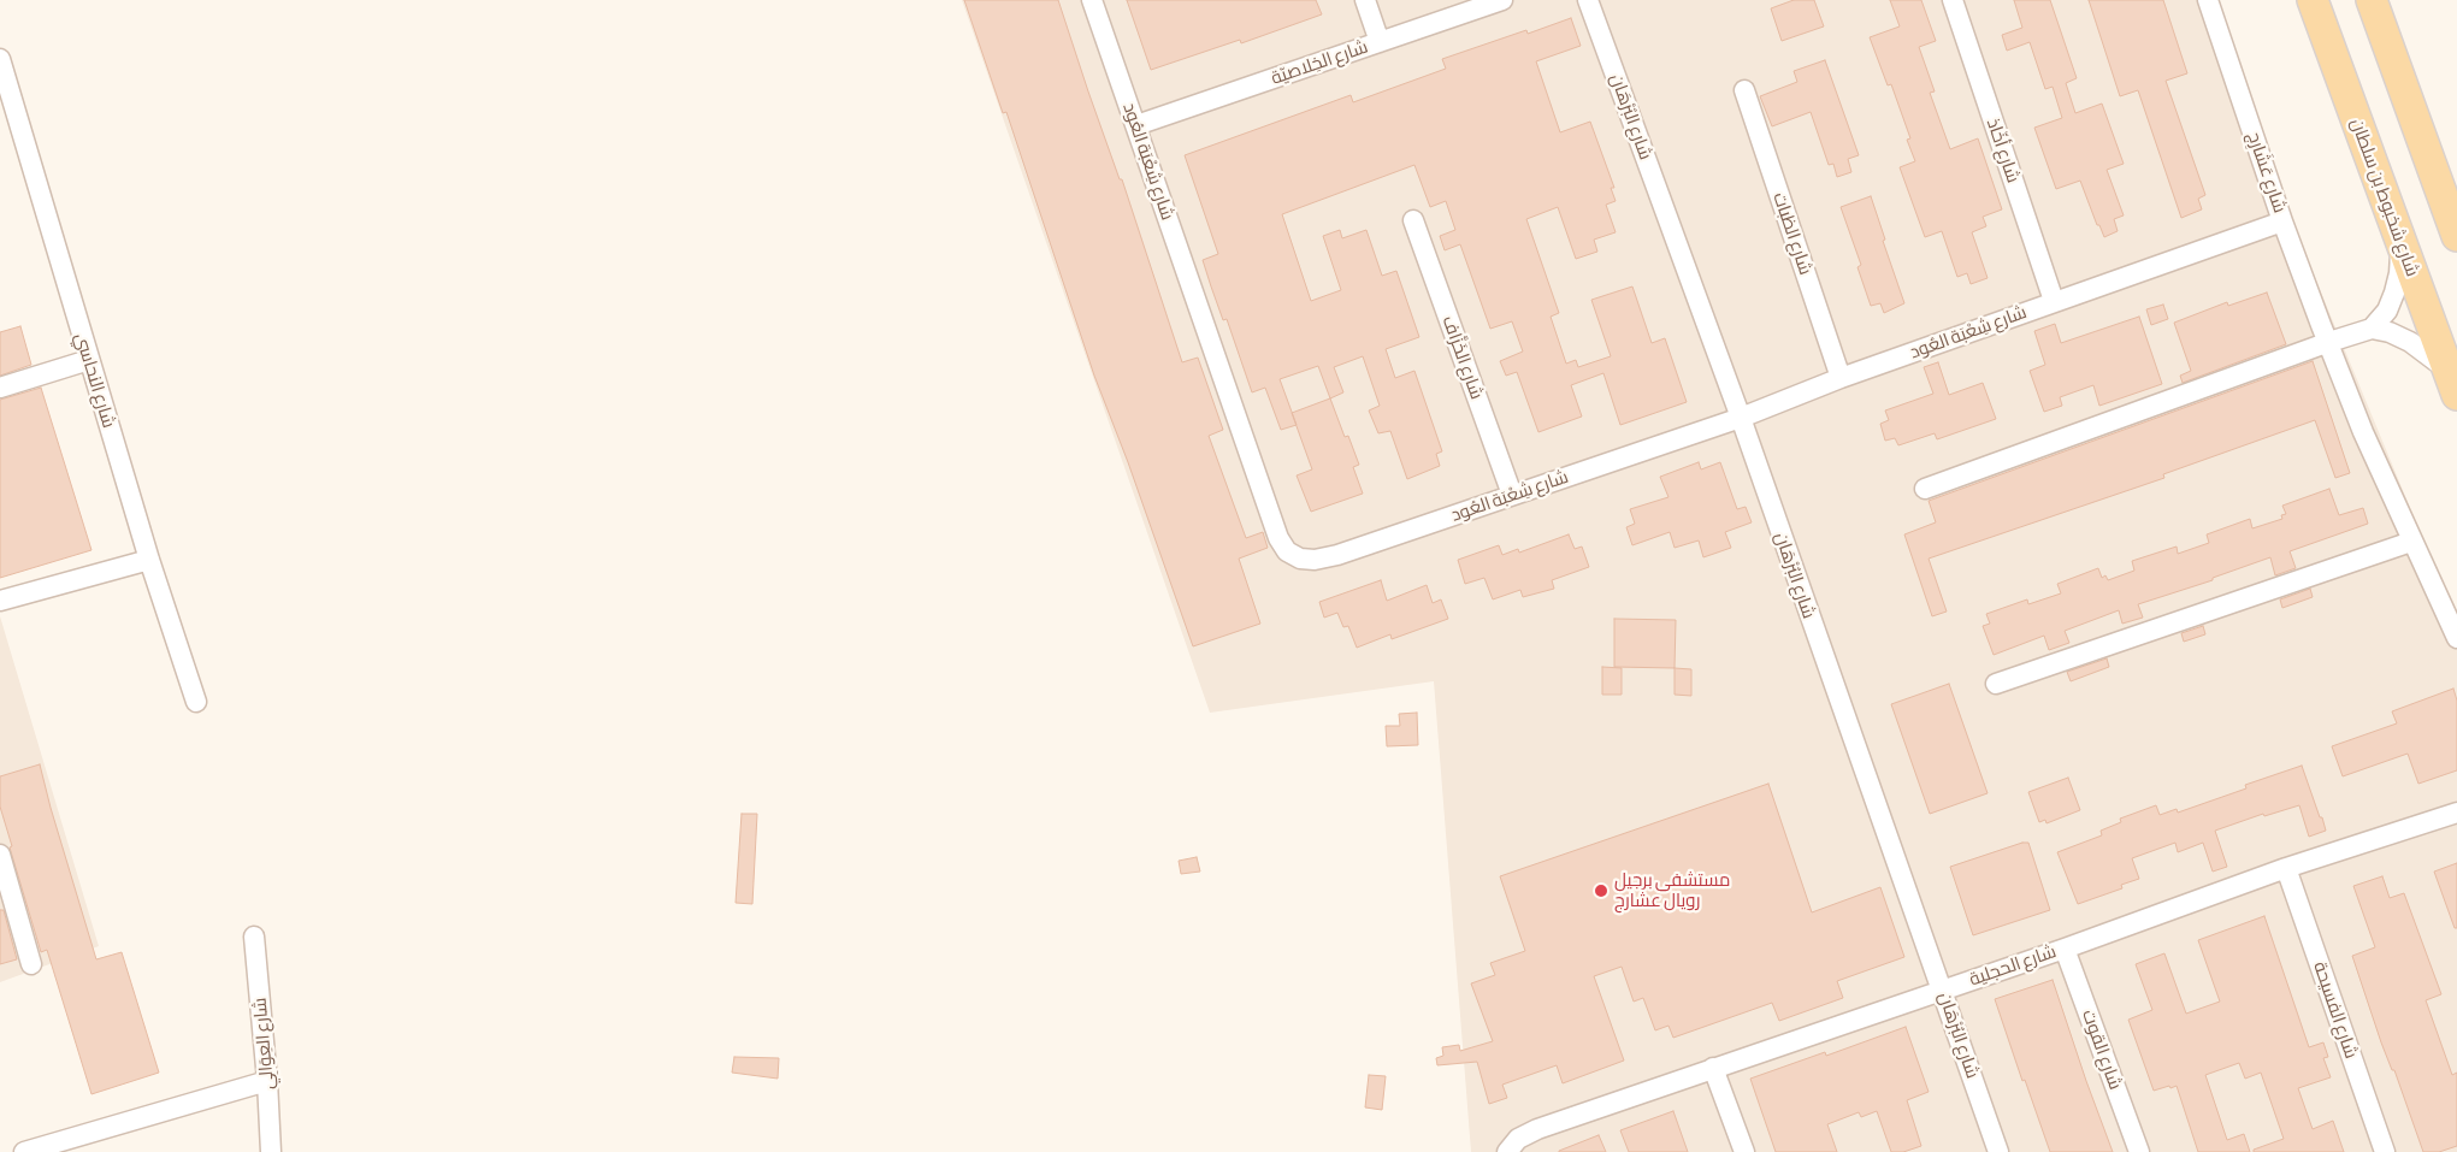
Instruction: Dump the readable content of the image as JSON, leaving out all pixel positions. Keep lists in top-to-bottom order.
{
  "streets": {
    "main road": ["شارع شخبوط بن سلطان"],
    "street": [
      "شارع الخِلاصيّة",
      "شارع البُرْهَان",
      "شارع أخّاذ",
      "شارع شِعْبَة العُود",
      "شارع عَشَارِج",
      "شارع الظبات",
      "شارع الخَزَّاف",
      "شارع النحاسي",
      "شارع الحجلية",
      "شارع الفسيحة",
      "شارع العِوَالِي",
      "شارع القوت"
    ]
  },
  "crossings": [
    ["شارع الخِلاصيّة", "شارع شِعْبَة العُود"],
    ["شارع البُرْهَان", "شارع شِعْبَة العُود"],
    ["شارع البُرْهَان", "شارع الحجلية"],
    ["شارع أخّاذ", "شارع شِعْبَة العُود"],
    ["شارع شِعْبَة العُود", "شارع عَشَارِج"],
    ["شارع شِعْبَة العُود", "شارع الظبات"],
    ["شارع شِعْبَة العُود", "شارع الخَزَّاف"],
    ["شارع الحجلية", "شارع الفسيحة"],
    ["شارع الحجلية", "شارع القوت"]
  ],
  "places": ["مستشفى برجيل رويال عشارج"]
}
